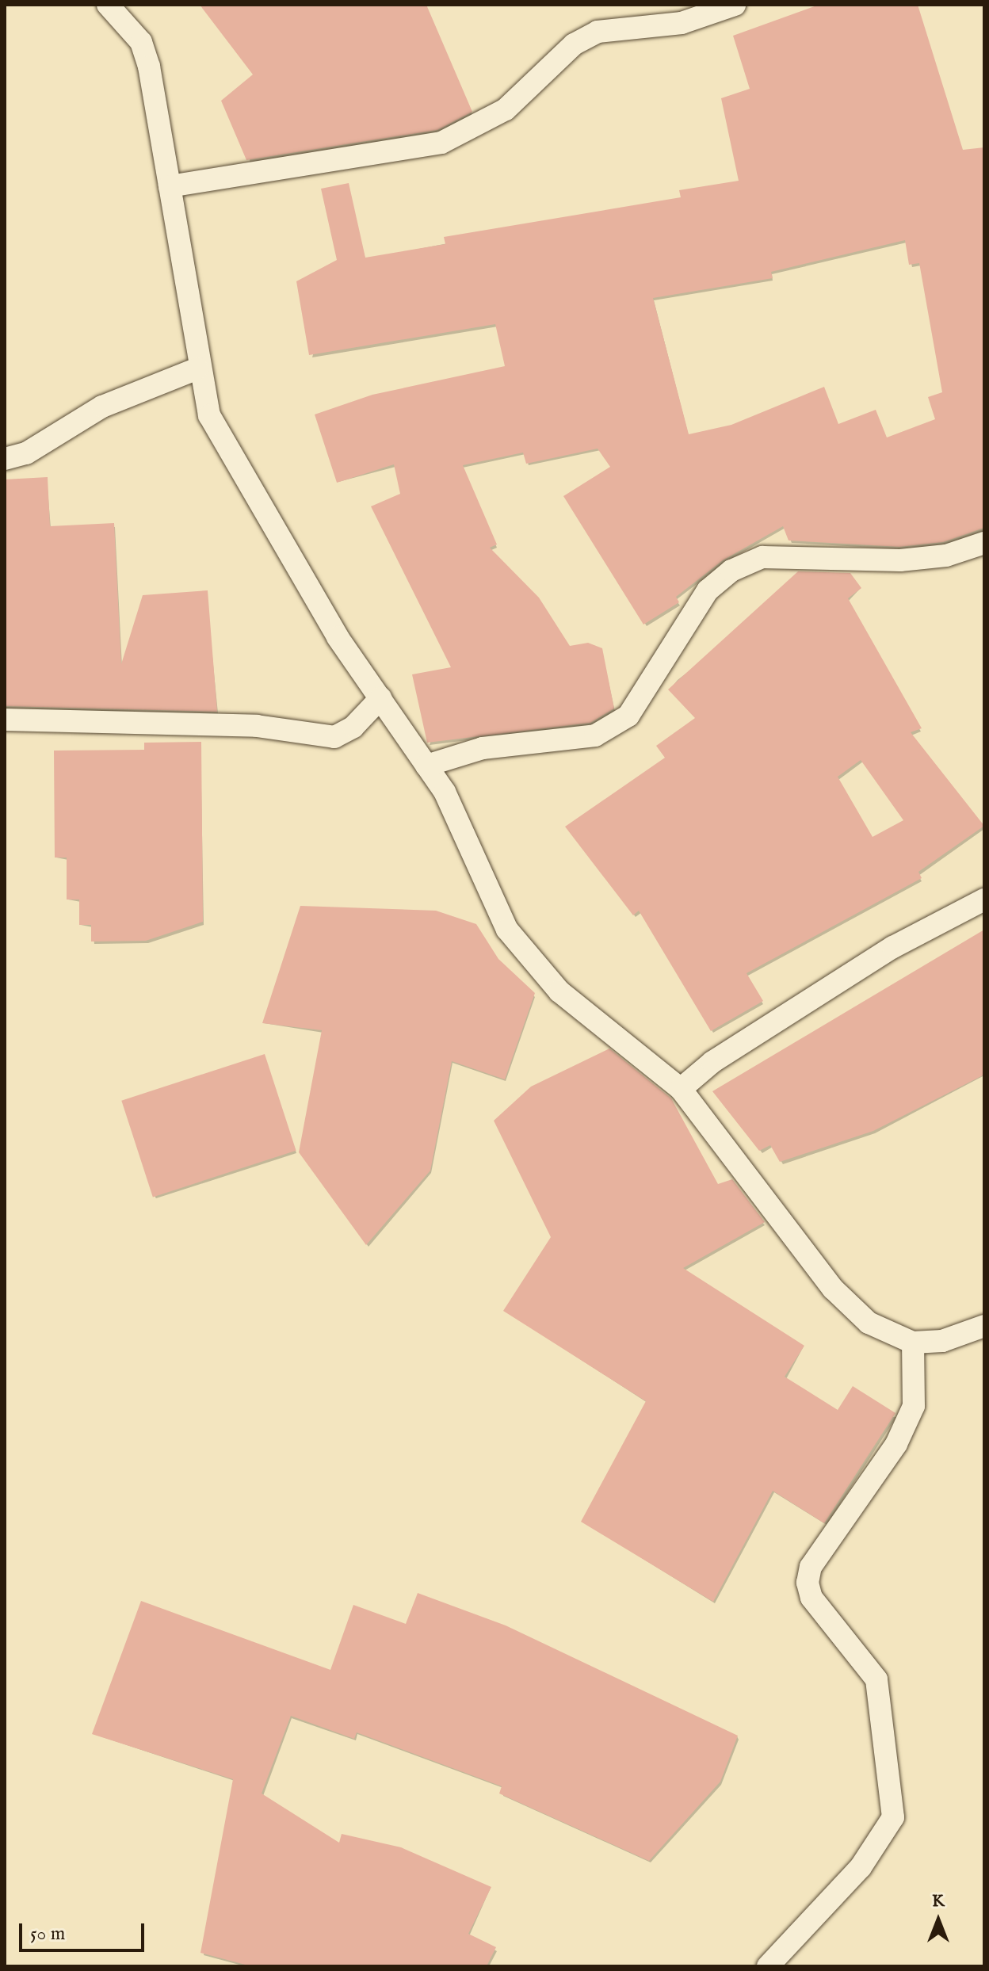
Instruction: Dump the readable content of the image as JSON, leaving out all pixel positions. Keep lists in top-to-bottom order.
{
  "scale_bar": "50 m",
  "north": "top"
}
